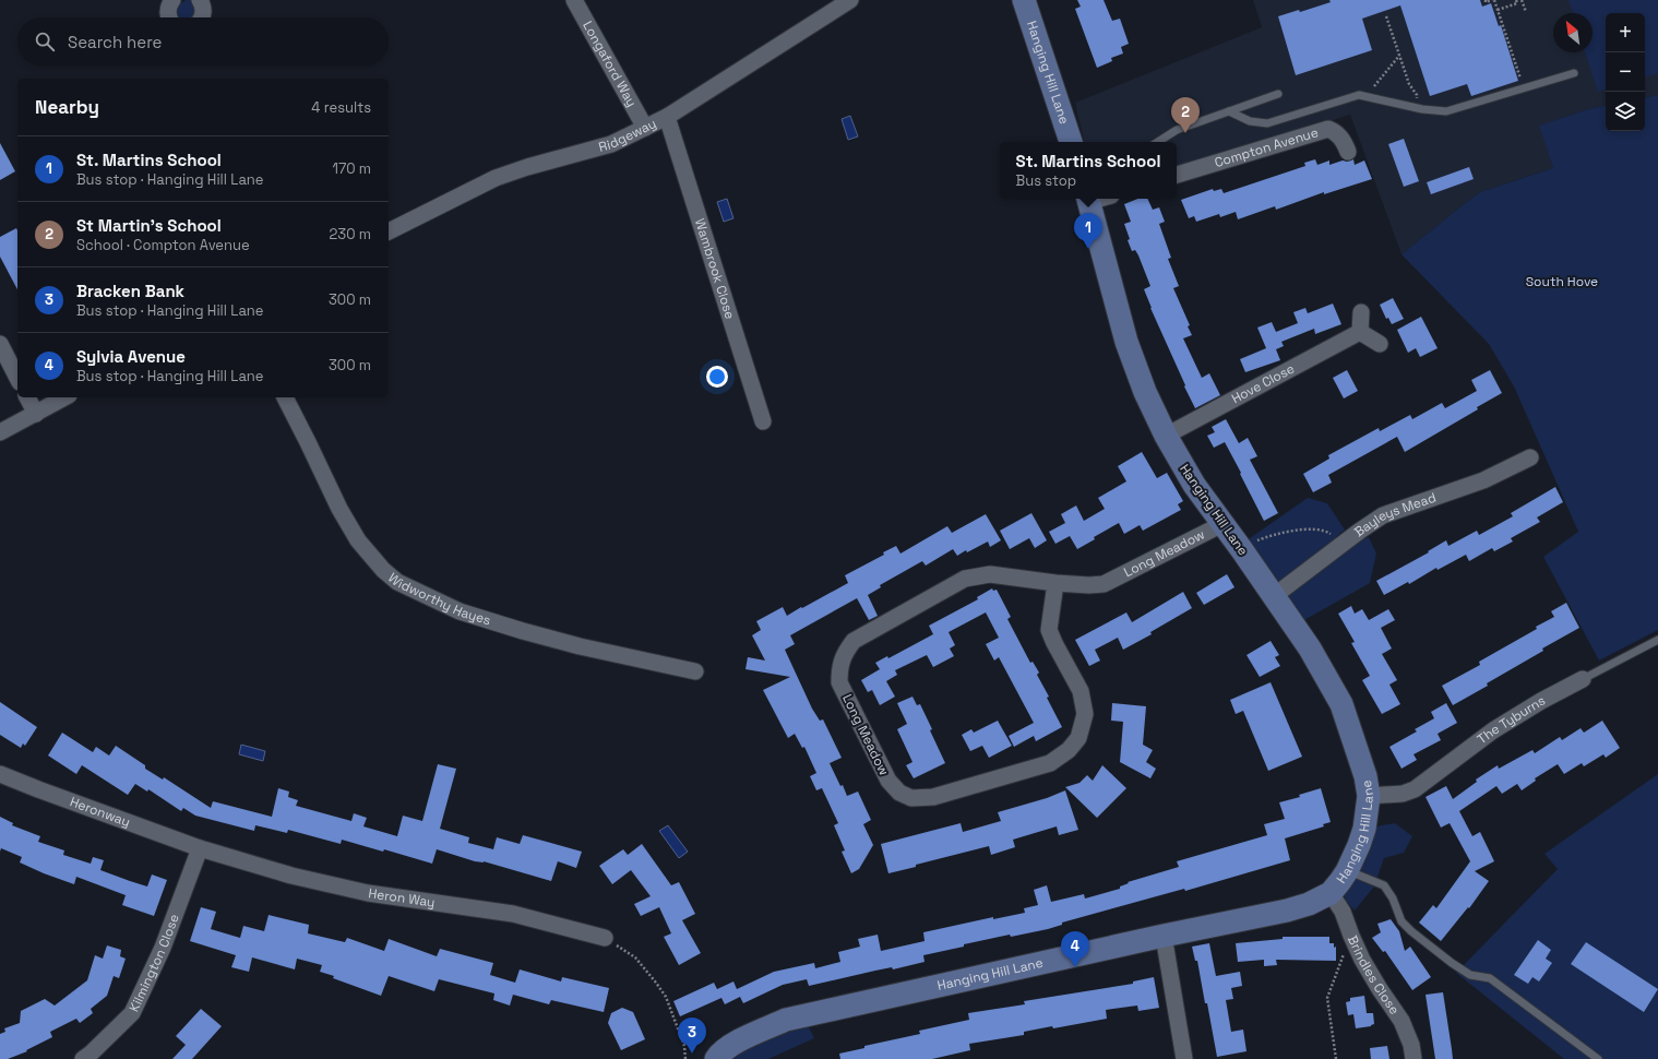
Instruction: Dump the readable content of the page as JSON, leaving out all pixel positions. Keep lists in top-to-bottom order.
{
  "streets": {
    "street": [
      "Longaford Way",
      "Hanging Hill Lane",
      "Ridgeway",
      "Compton Avenue",
      "Wambrook Close",
      "Hove Close",
      "Bayleys Mead",
      "Long Meadow",
      "Widworthy Hayes",
      "The Tyburns",
      "Heronway",
      "Heron Way",
      "Kilmington Close",
      "Brindles Close"
    ]
  },
  "crossings": [
    ["Longaford Way", "Ridgeway"],
    ["Hanging Hill Lane", "Hove Close"],
    ["Hanging Hill Lane", "Bayleys Mead"],
    ["Hanging Hill Lane", "Long Meadow"],
    ["Hanging Hill Lane", "The Tyburns"],
    ["Hanging Hill Lane", "Brindles Close"],
    ["Ridgeway", "Wambrook Close"],
    ["Heronway", "Heron Way"],
    ["Heronway", "Kilmington Close"],
    ["Heron Way", "Kilmington Close"]
  ],
  "parks": ["South Hove"],
  "north": "top left",
  "page": {
    "map_buttons": ["+", "−"],
    "search": "Search here",
    "heading": ["Nearby", "4 results"],
    "pins": [
      "2",
      "1",
      "4",
      "3"
    ],
    "list": [
      {
        "mark": "1",
        "name": "St. Martins School",
        "note": "Bus stop · Hanging Hill Lane",
        "value": "170 m"
      },
      {
        "mark": "2",
        "name": "St Martin's School",
        "note": "School · Compton Avenue",
        "value": "230 m"
      },
      {
        "mark": "3",
        "name": "Bracken Bank",
        "note": "Bus stop · Hanging Hill Lane",
        "value": "300 m"
      },
      {
        "mark": "4",
        "name": "Sylvia Avenue",
        "note": "Bus stop · Hanging Hill Lane",
        "value": "300 m"
      }
    ],
    "popup": ["St. Martins School", "Bus stop"]
  }
}
